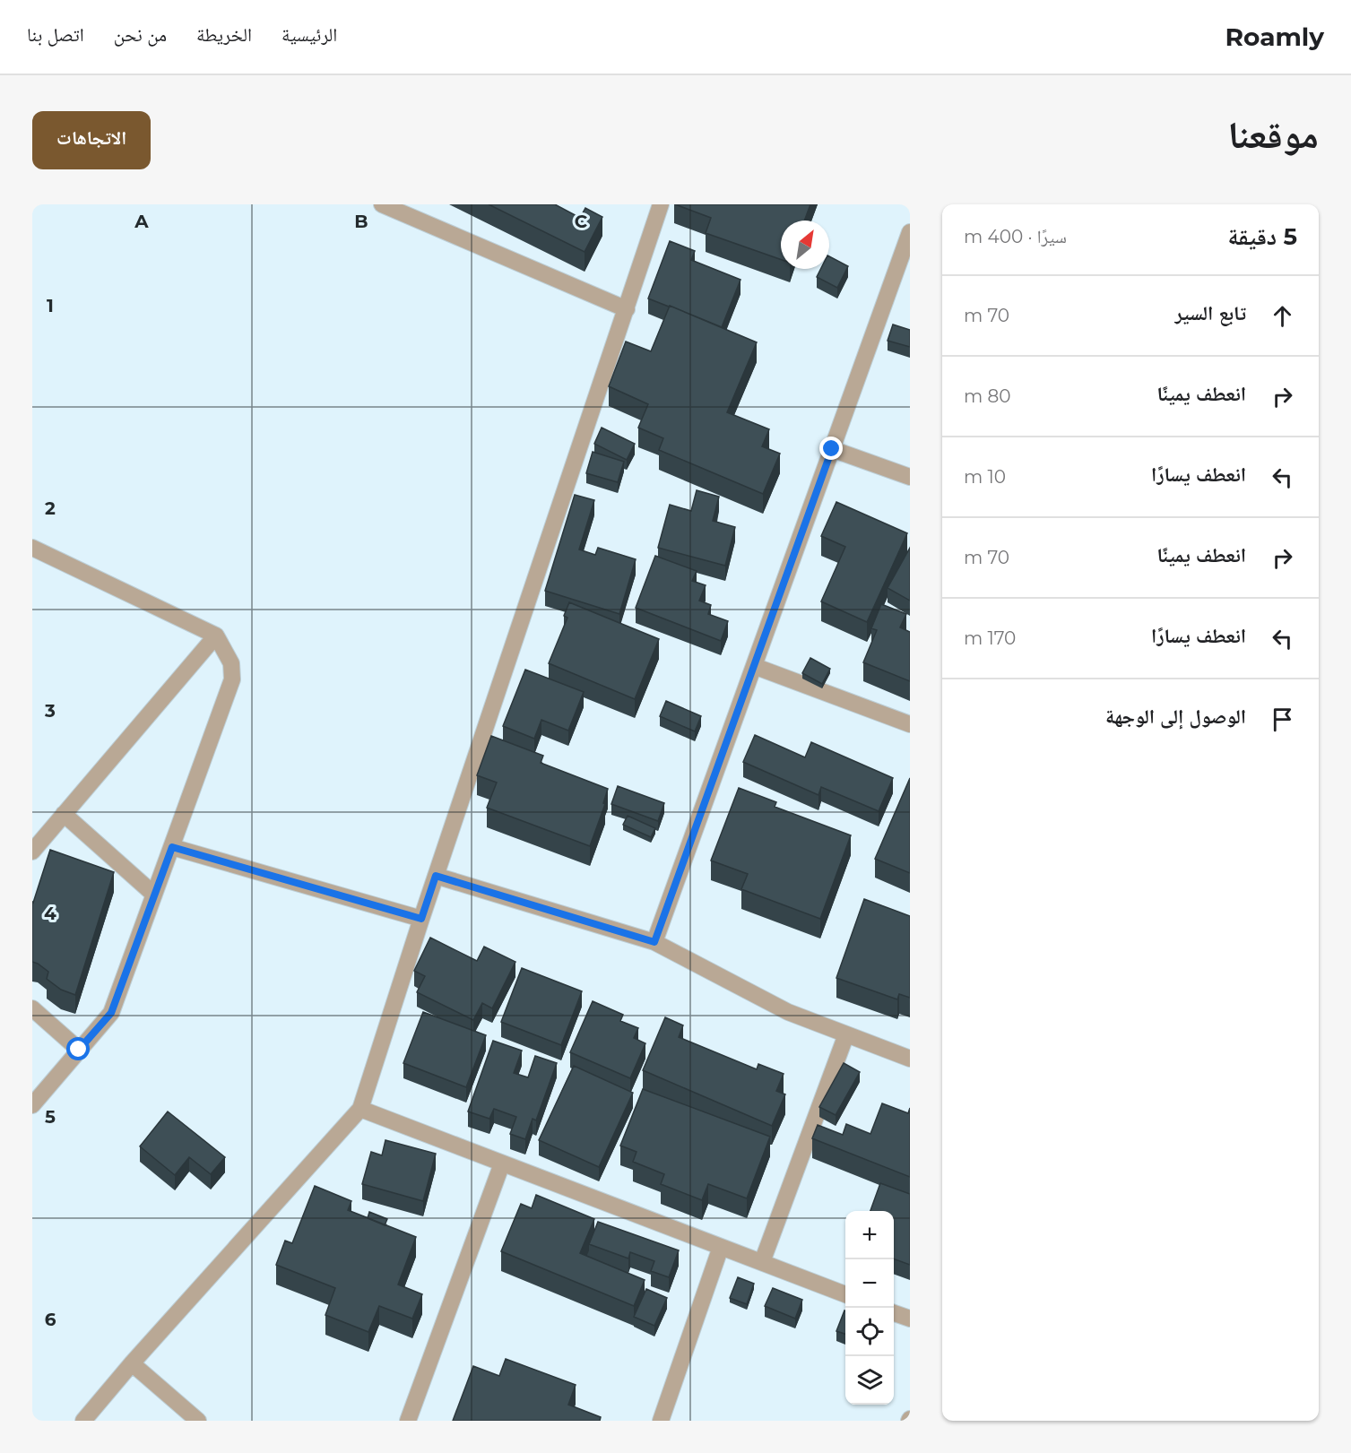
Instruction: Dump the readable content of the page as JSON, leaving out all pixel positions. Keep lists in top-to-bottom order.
{
  "north": "top right",
  "page": {
    "header": "Roamly",
    "nav": [
      "الرئيسية",
      "الخريطة",
      "من نحن",
      "اتصل بنا"
    ],
    "title": "موقعنا",
    "buttons": "الاتجاهات",
    "heading": ["5 دقيقة", "سيرًا · 400 m"],
    "list": [
      ["تابع السير", "70 m"],
      ["انعطف يمينًا", "80 m"],
      ["انعطف يسارًا", "10 m"],
      ["انعطف يمينًا", "70 m"],
      ["انعطف يسارًا", "170 m"],
      "الوصول إلى الوجهة"
    ],
    "map_buttons": ["+", "−"]
  },
  "grid": {
    "columns": ["A", "B", "C"],
    "rows": [
      "1",
      "2",
      "3",
      "4",
      "5",
      "6"
    ]
  }
}
